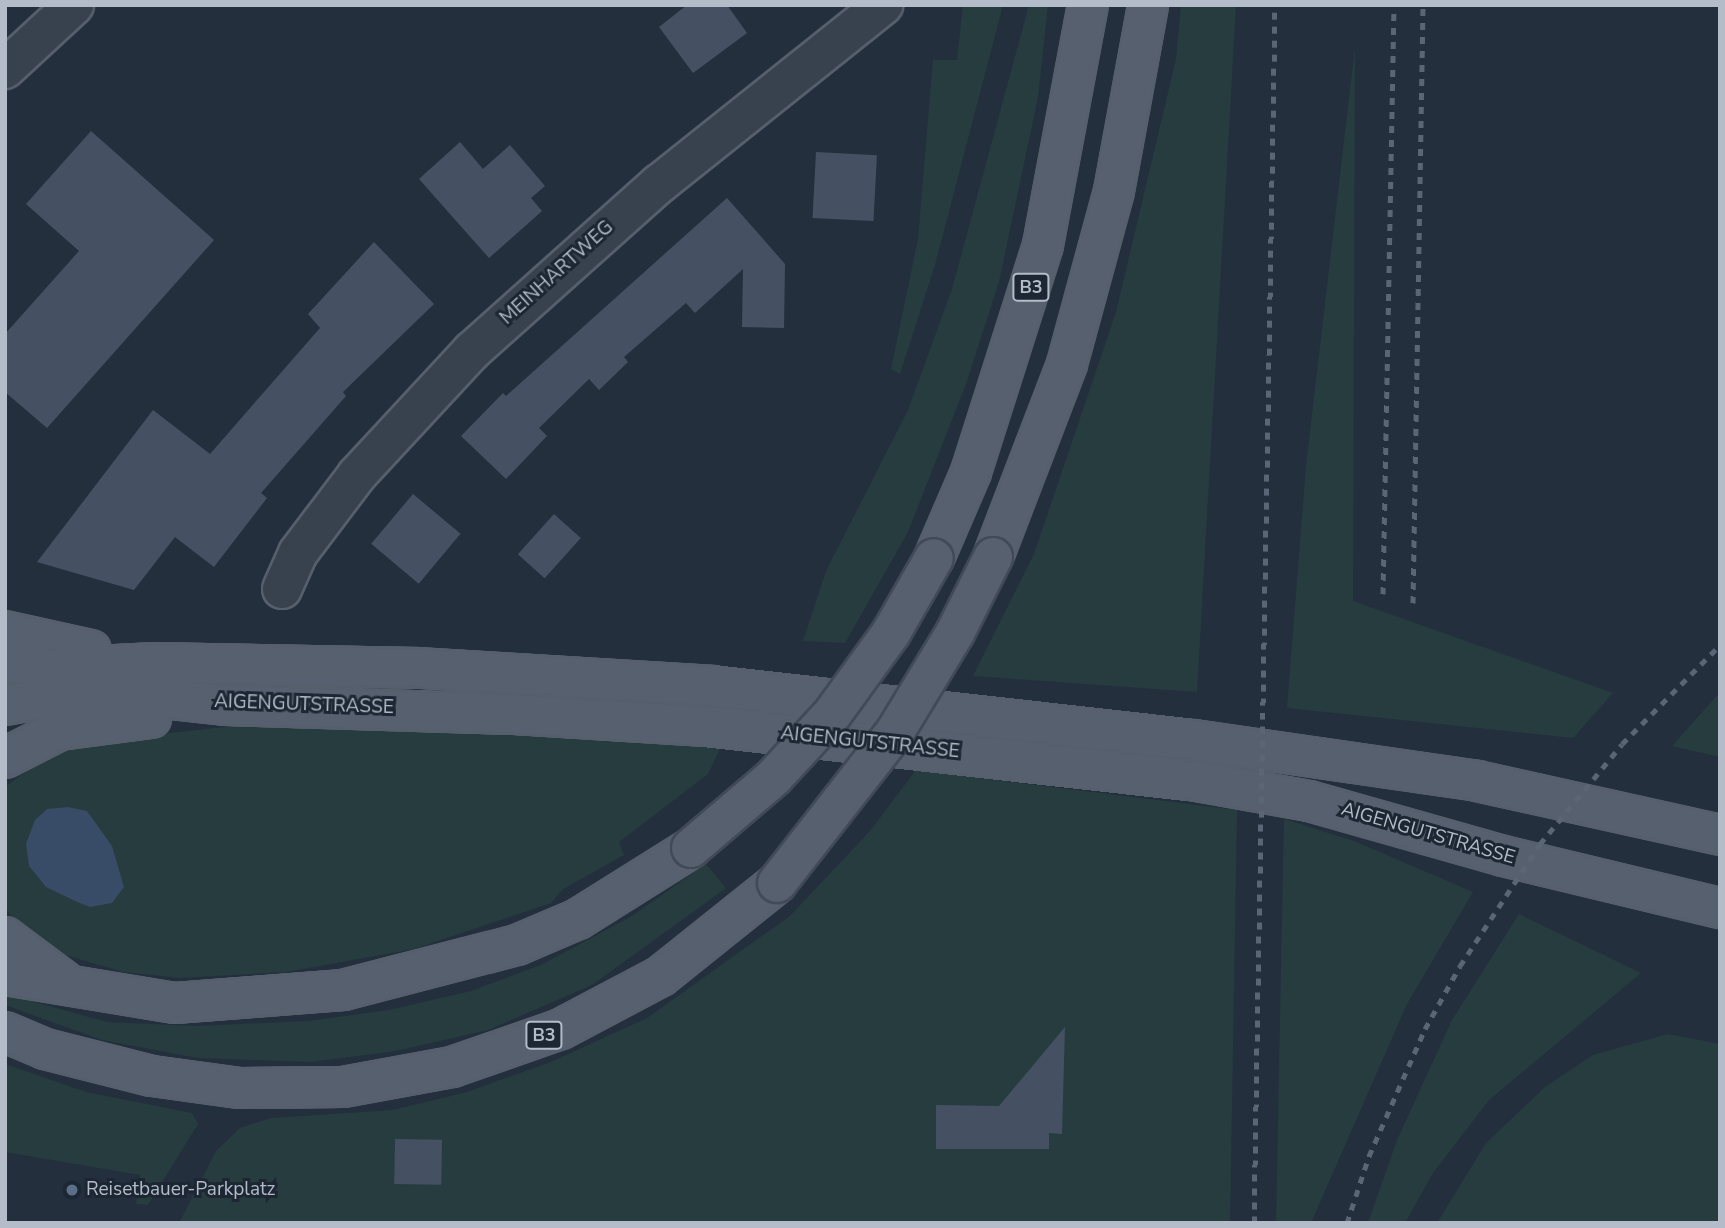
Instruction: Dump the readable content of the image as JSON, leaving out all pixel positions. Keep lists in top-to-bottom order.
{
  "streets": {
    "main road": ["B3", "AIGENGUTSTRASSE"],
    "street": ["MEINHARTWEG"]
  },
  "places": ["Reisetbauer-Parkplatz"]
}
